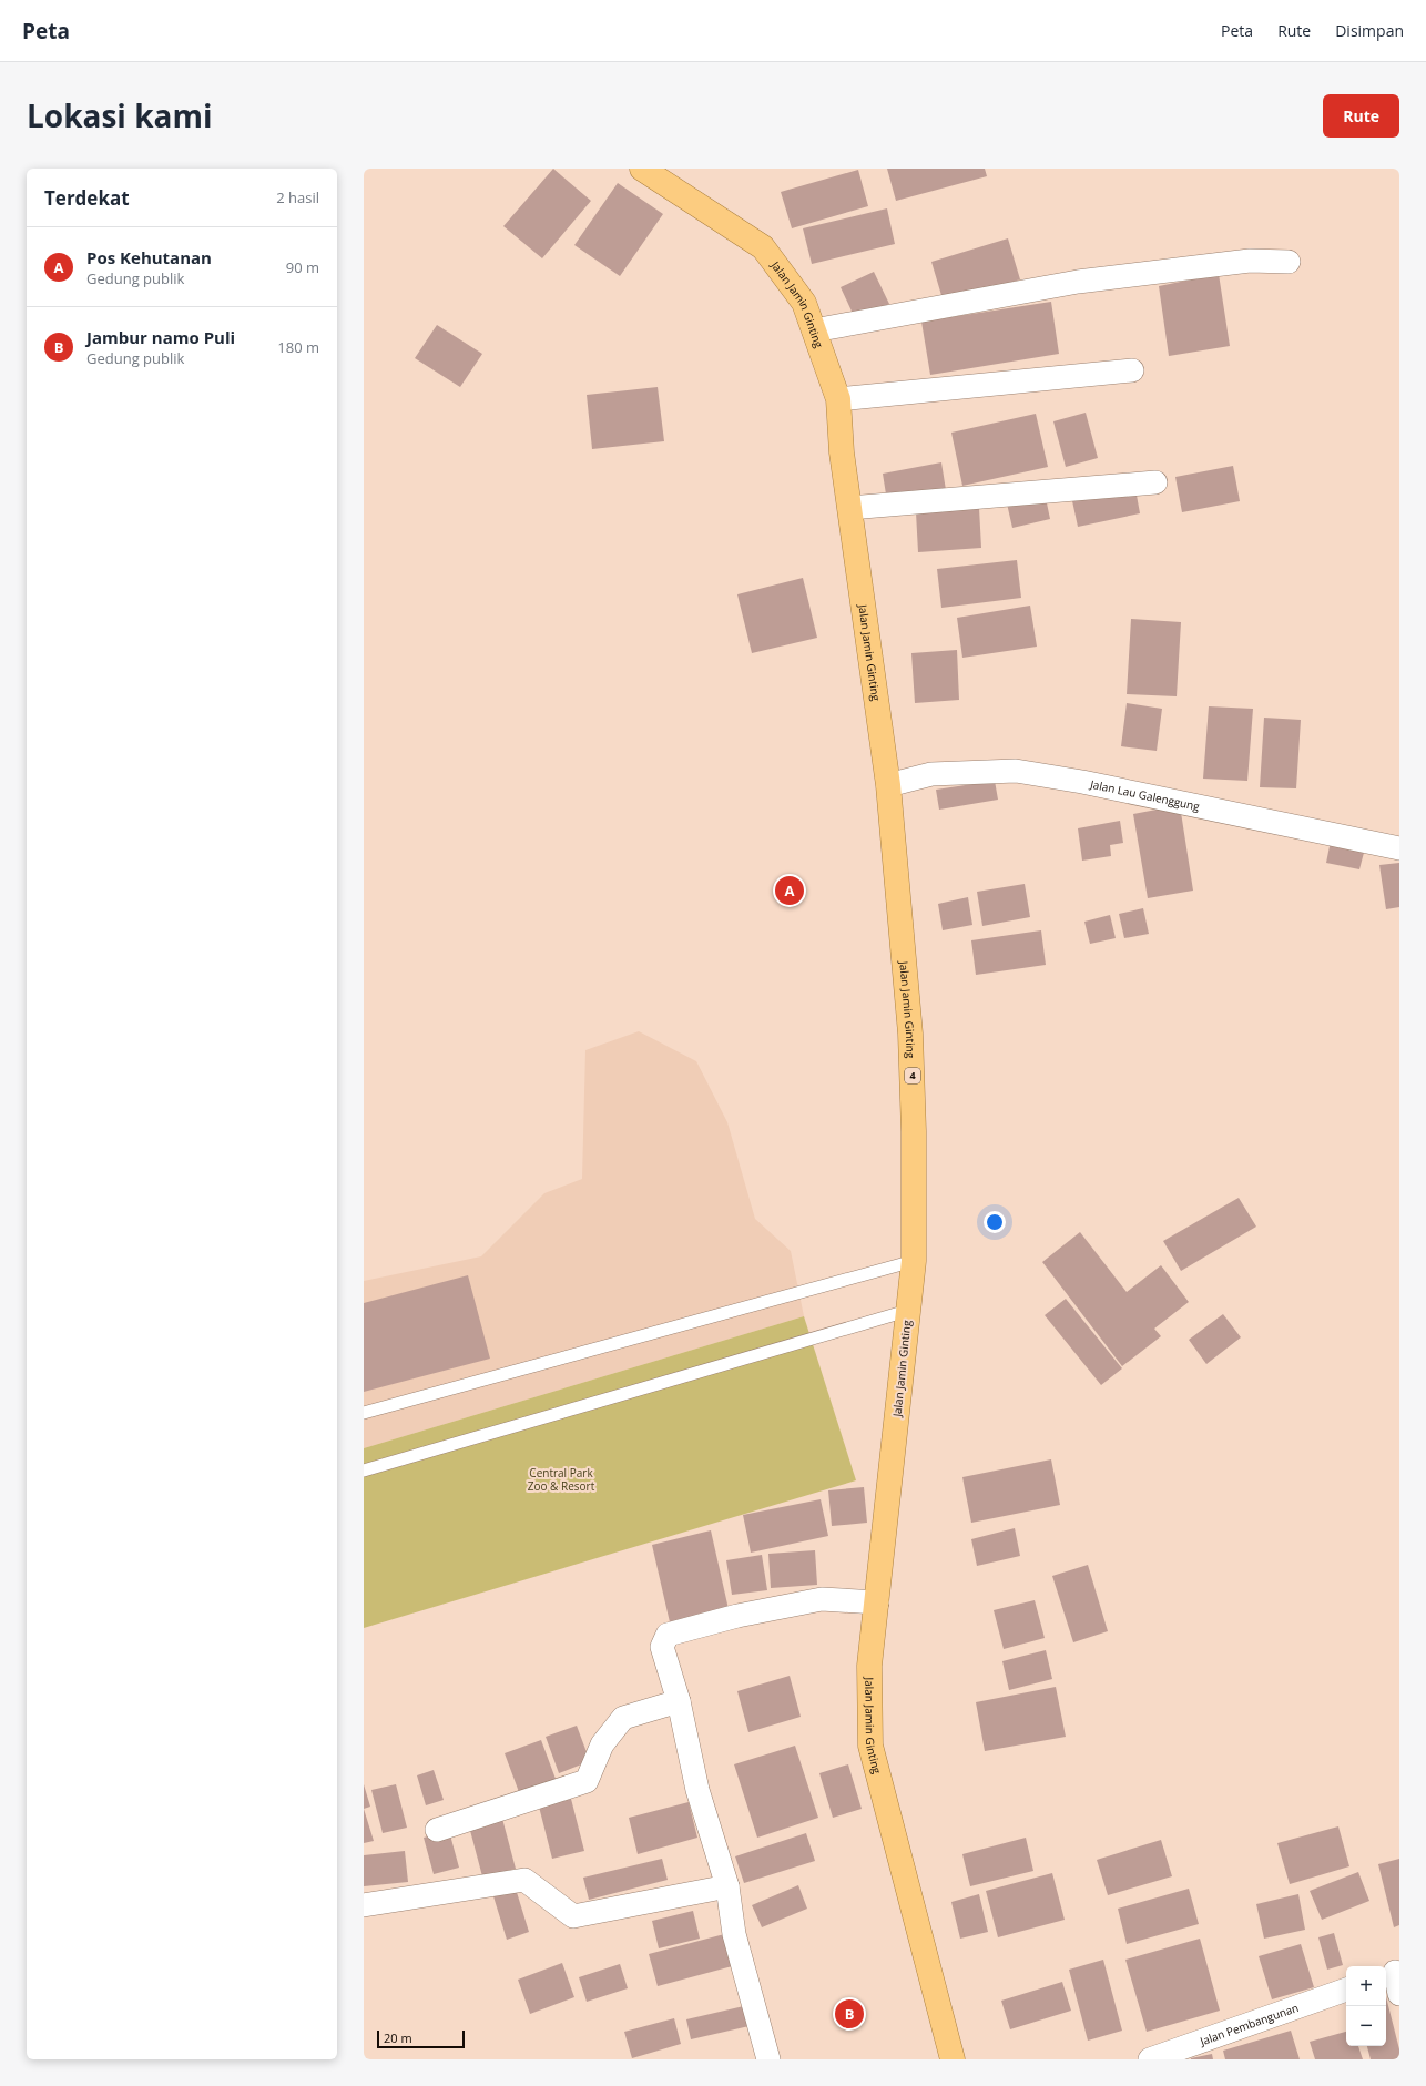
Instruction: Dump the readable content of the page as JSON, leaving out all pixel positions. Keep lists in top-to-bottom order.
{
  "streets": {
    "highway": ["Jalan Jamin Ginting", "4"],
    "street": ["Jalan Lau Galenggung", "Jalan Pembangunan"]
  },
  "crossings": [
    ["Jalan Jamin Ginting", "Jalan Lau Galenggung"]
  ],
  "parks": ["Central Park Zoo & Resort"],
  "scale_bar": "20 m",
  "page": {
    "header": "Peta",
    "nav": ["Peta", "Rute", "Disimpan"],
    "title": "Lokasi kami",
    "buttons": "Rute",
    "heading": ["Terdekat", "2 hasil"],
    "list": [
      {
        "mark": "A",
        "name": "Pos Kehutanan",
        "note": "Gedung publik",
        "value": "90 m"
      },
      {
        "mark": "B",
        "name": "Jambur namo Puli",
        "note": "Gedung publik",
        "value": "180 m"
      }
    ],
    "pins": ["A", "B"],
    "map_buttons": ["+", "−"],
    "scale": "20 m"
  }
}
